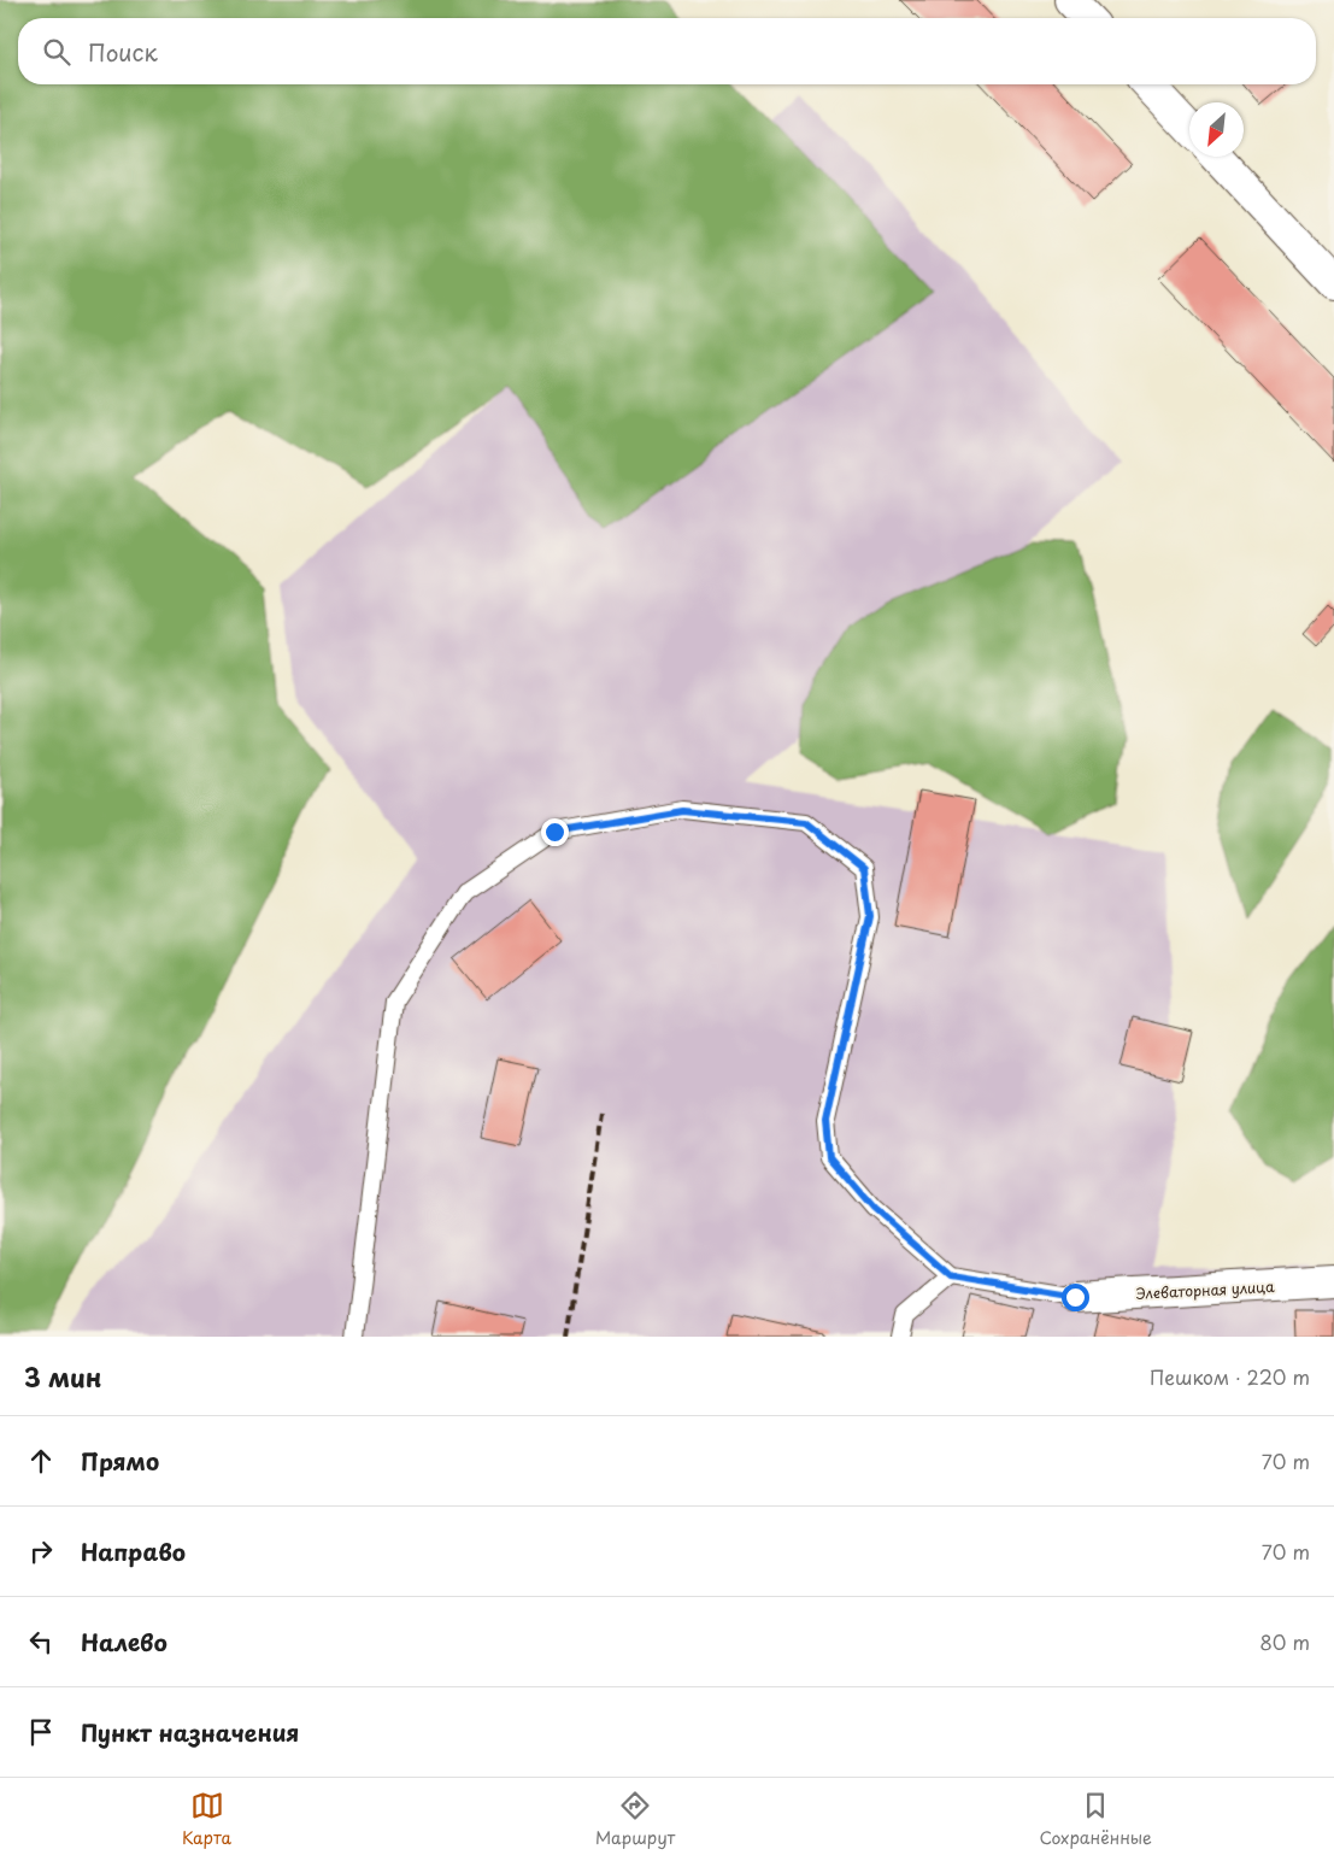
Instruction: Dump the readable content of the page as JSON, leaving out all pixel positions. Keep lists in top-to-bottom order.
{
  "streets": {
    "street": ["Элеваторная улица"]
  },
  "north": "bottom left",
  "page": {
    "search": "Поиск",
    "heading": ["3 мин", "Пешком · 220 m"],
    "list": [
      ["Прямо", "70 m"],
      ["Направо", "70 m"],
      ["Налево", "80 m"],
      "Пункт назначения"
    ],
    "nav": ["Карта", "Маршрут", "Сохранённые"]
  }
}
